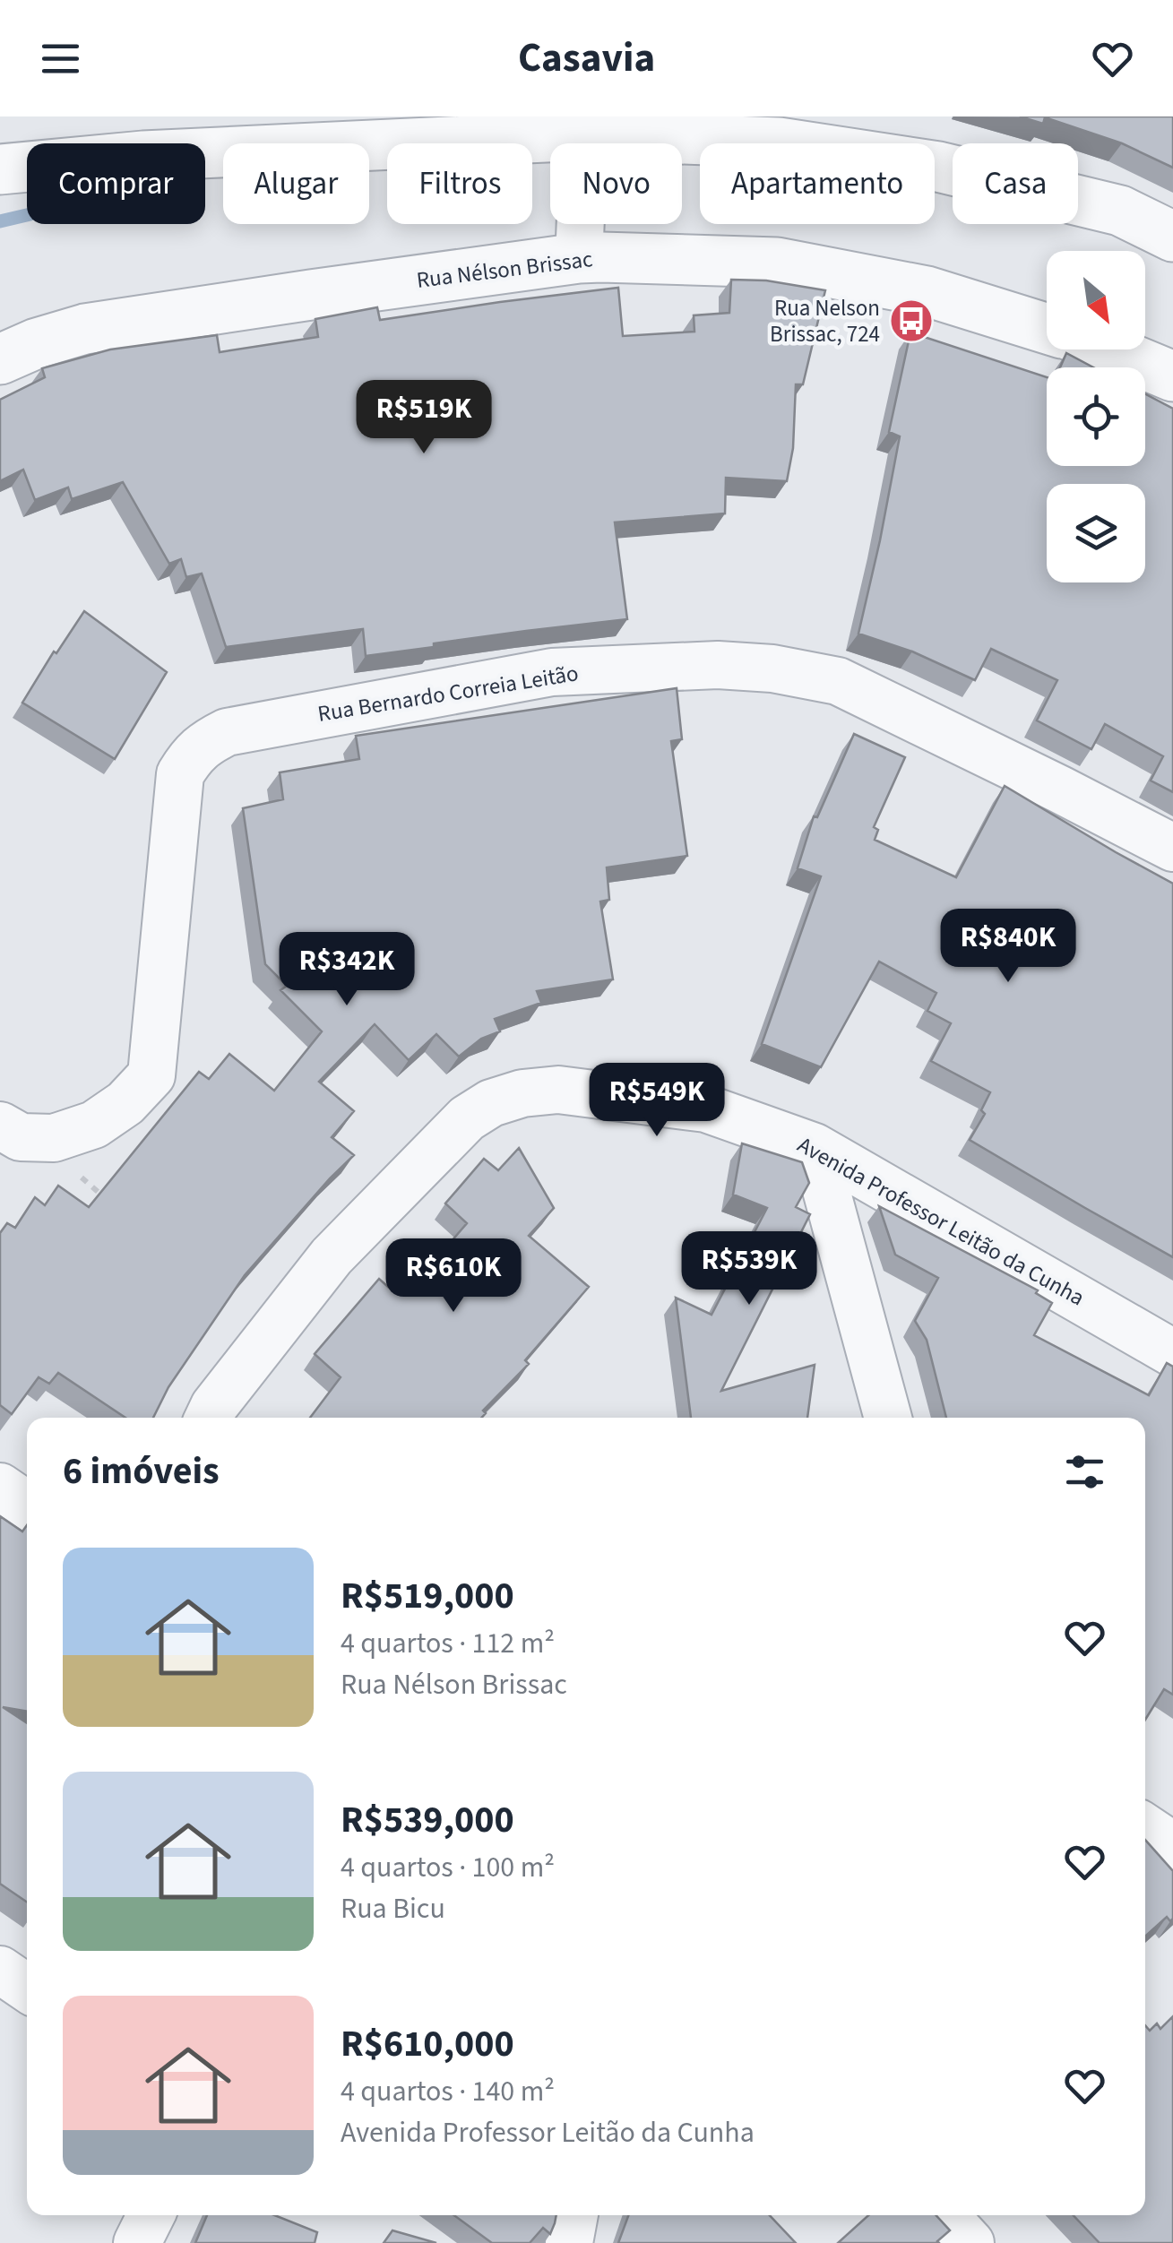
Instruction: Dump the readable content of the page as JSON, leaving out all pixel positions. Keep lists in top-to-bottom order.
{
  "streets": {
    "street": ["Rua Nélson Brissac", "Rua Bernardo Correia Leitão", "Avenida Professor Leitão da Cunha"]
  },
  "places": {
    "bus stop": ["Rua Nelson Brissac, 724"]
  },
  "north": "bottom right",
  "page": {
    "header": "Casavia",
    "chip": [
      "Comprar",
      "Alugar",
      "Filtros",
      "Novo",
      "Apartamento",
      "Casa"
    ],
    "price": [
      "R$519K",
      "R$840K",
      "R$342K",
      "R$549K",
      "R$539K",
      "R$610K"
    ],
    "heading": "6 imóveis",
    "list": [
      {
        "name": "R$519,000",
        "note": "4 quartos · 112 m² · Rua Nélson Brissac"
      },
      {
        "name": "R$539,000",
        "note": "4 quartos · 100 m² · Rua Bicu"
      },
      {
        "name": "R$610,000",
        "note": "4 quartos · 140 m² · Avenida Professor Leitão da Cunha"
      }
    ]
  }
}
